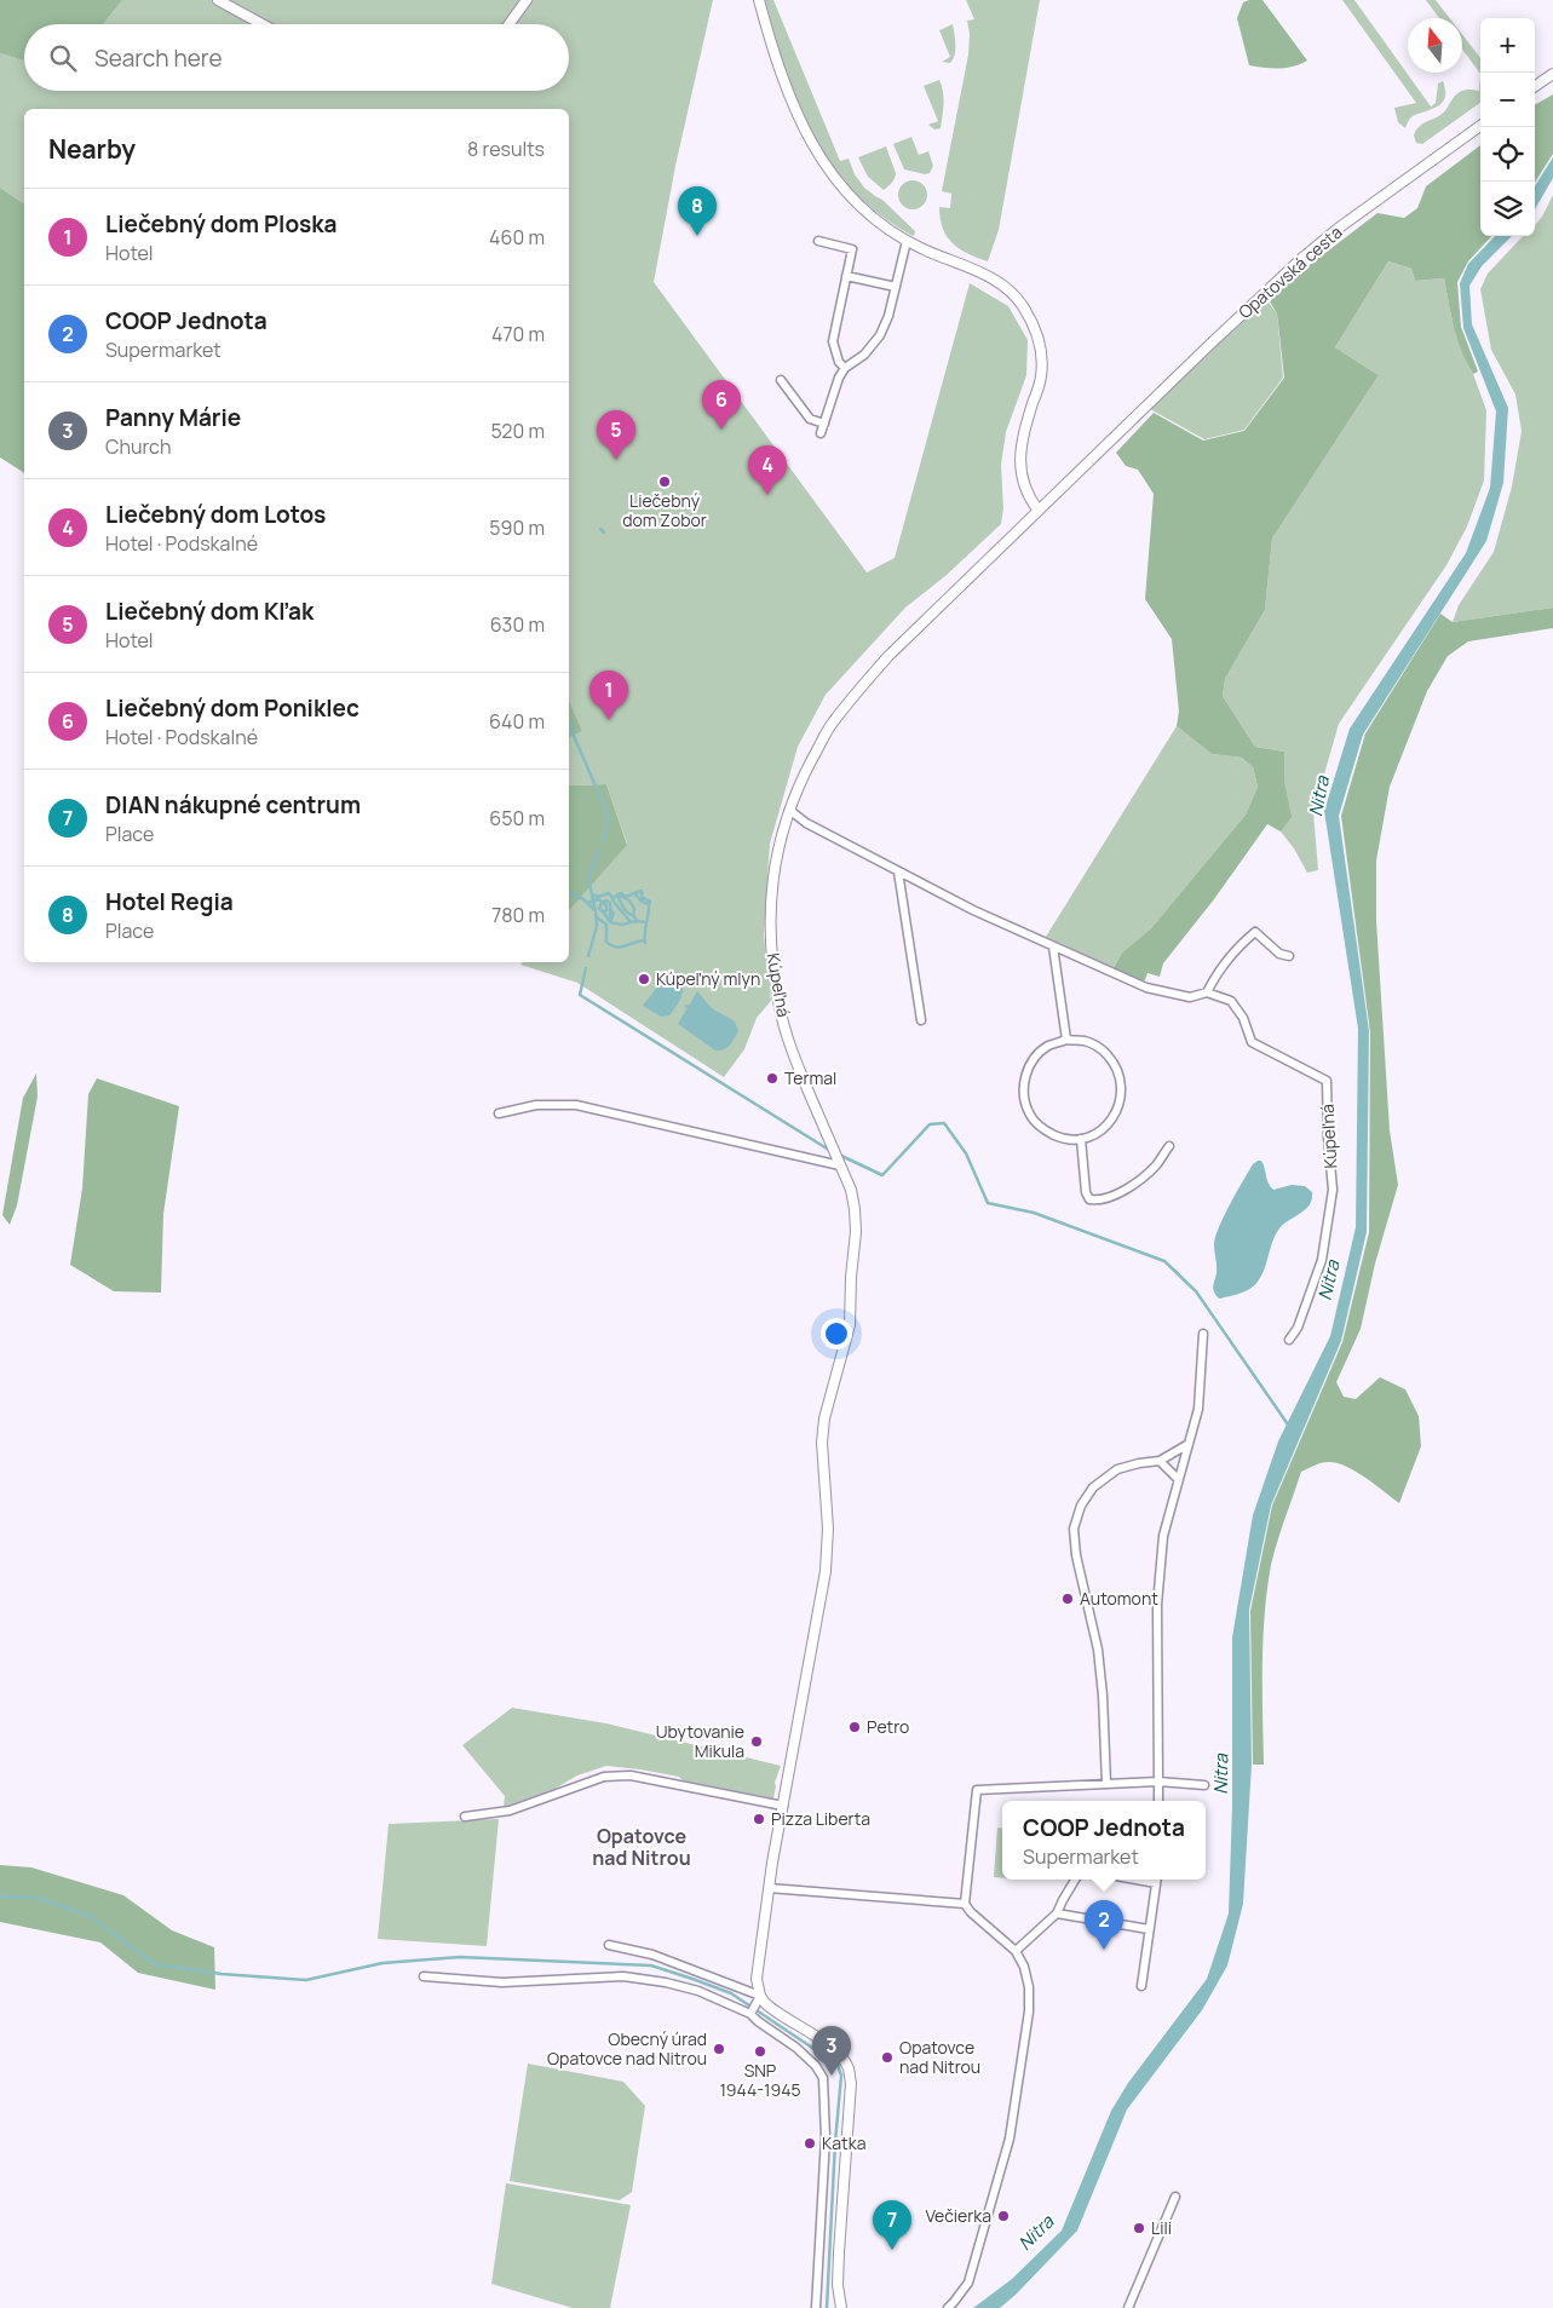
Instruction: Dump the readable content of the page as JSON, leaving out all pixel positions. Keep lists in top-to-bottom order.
{
  "streets": {
    "street": ["Opatovská cesta", "Kúpeľná"]
  },
  "crossings": [
    ["Opatovská cesta", "Kúpeľná"]
  ],
  "districts": ["Opatovce nad Nitrou"],
  "water": ["Nitra"],
  "places": [
    "Liečebný dom Zobor",
    "Kúpeľný mlyn",
    "Termal",
    "Automont",
    "Petro",
    "Ubytovanie Mikula",
    "Pizza Liberta",
    "Obecný úrad Opatovce nad Nitrou",
    "SNP 1944-1945",
    "Opatovce nad Nitrou",
    "Katka",
    "Večierka",
    "Lili"
  ],
  "north": "top",
  "page": {
    "map_buttons": ["+", "−"],
    "search": "Search here",
    "heading": ["Nearby", "8 results"],
    "pins": [
      "8",
      "6",
      "5",
      "4",
      "1",
      "2",
      "3",
      "7"
    ],
    "list": [
      {
        "mark": "1",
        "name": "Liečebný dom Ploska",
        "note": "Hotel",
        "value": "460 m"
      },
      {
        "mark": "2",
        "name": "COOP Jednota",
        "note": "Supermarket",
        "value": "470 m"
      },
      {
        "mark": "3",
        "name": "Panny Márie",
        "note": "Church",
        "value": "520 m"
      },
      {
        "mark": "4",
        "name": "Liečebný dom Lotos",
        "note": "Hotel · Podskalné",
        "value": "590 m"
      },
      {
        "mark": "5",
        "name": "Liečebný dom Kľak",
        "note": "Hotel",
        "value": "630 m"
      },
      {
        "mark": "6",
        "name": "Liečebný dom Poniklec",
        "note": "Hotel · Podskalné",
        "value": "640 m"
      },
      {
        "mark": "7",
        "name": "DIAN nákupné centrum",
        "note": "Place",
        "value": "650 m"
      },
      {
        "mark": "8",
        "name": "Hotel Regia",
        "note": "Place",
        "value": "780 m"
      }
    ],
    "popup": ["COOP Jednota", "Supermarket"]
  }
}
